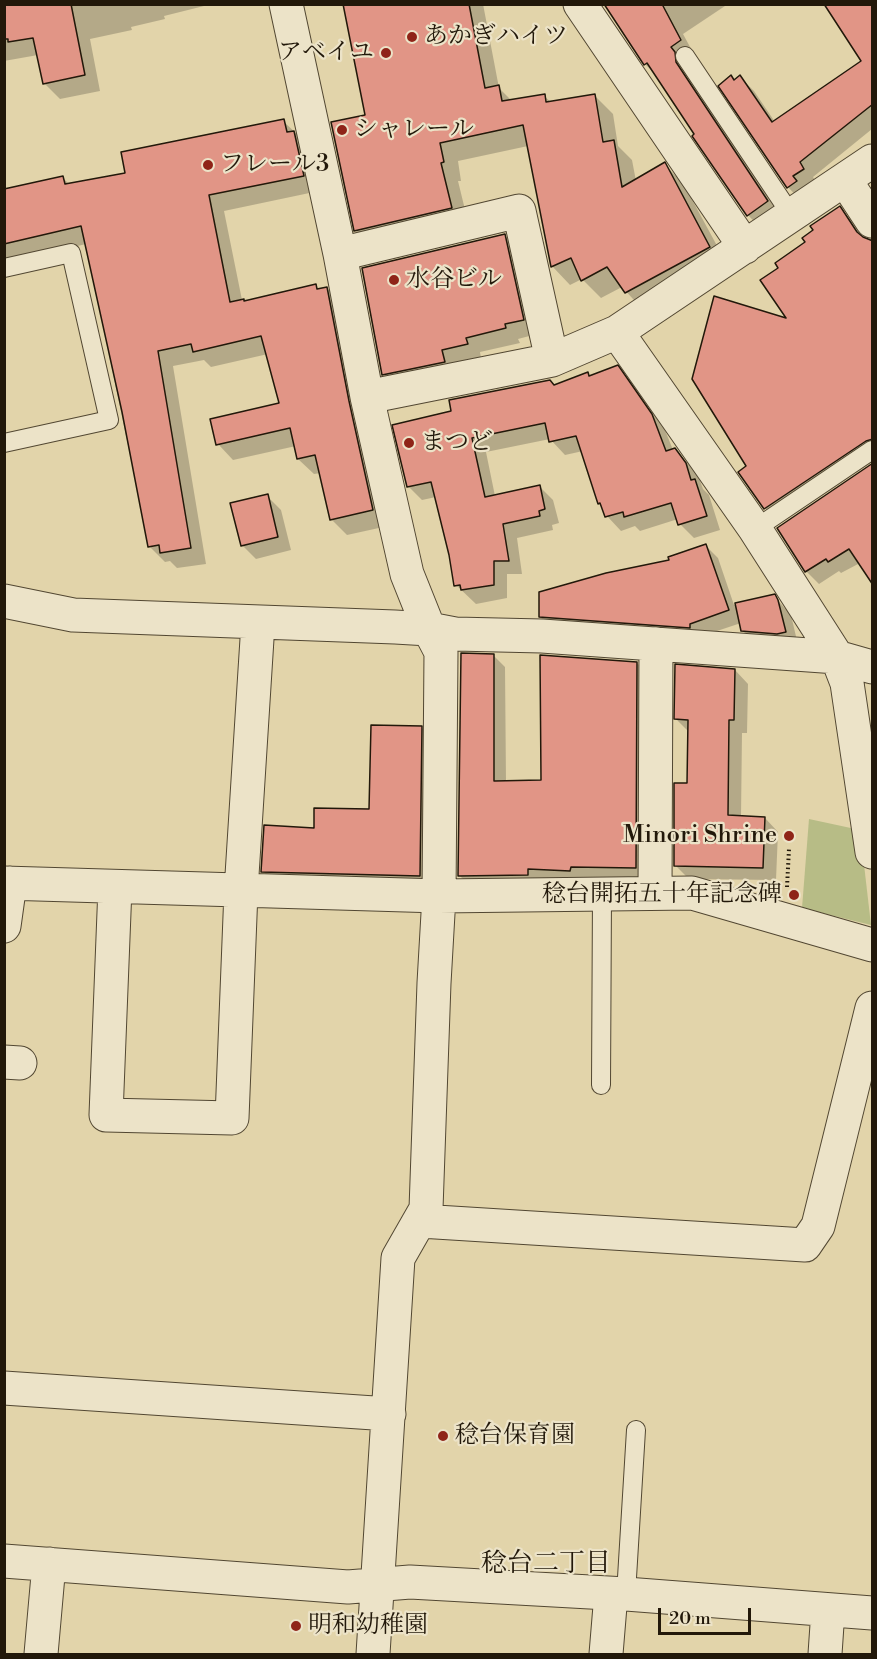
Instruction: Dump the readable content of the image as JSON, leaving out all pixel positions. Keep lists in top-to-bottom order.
{
  "districts": ["稔台二丁目"],
  "places": [
    "あかぎハイツ",
    "アベイユ",
    "シャレール",
    "フレール3",
    "水谷ビル",
    "まつど",
    "Minori Shrine",
    "稔台開拓五十年記念碑",
    "稔台保育園",
    "明和幼稚園"
  ],
  "scale_bar": "20 m"
}
